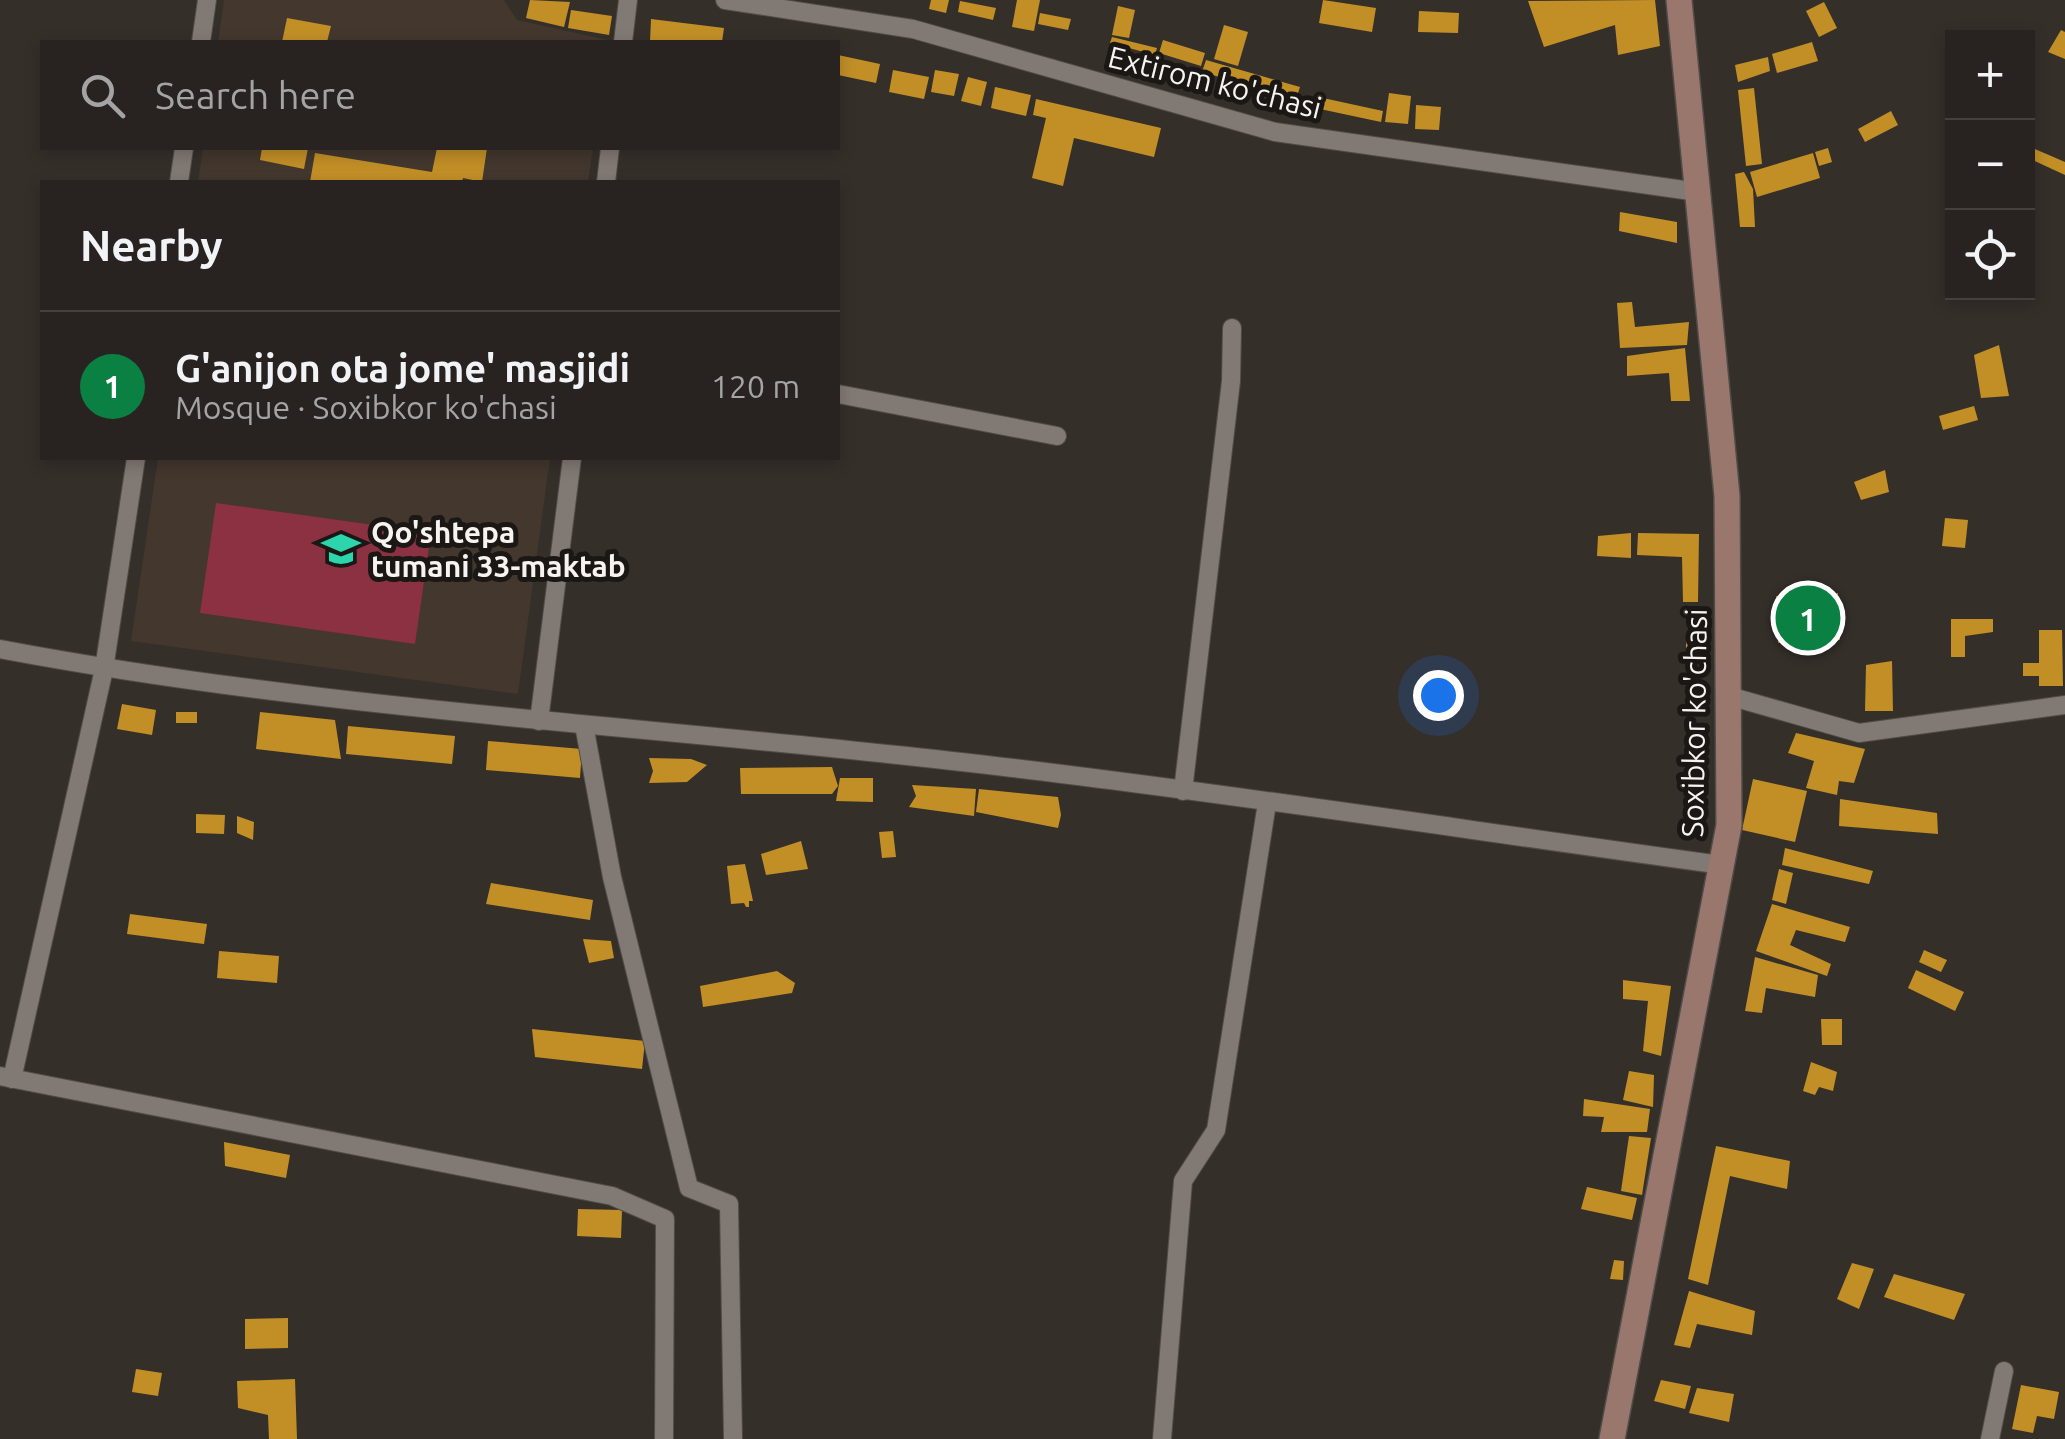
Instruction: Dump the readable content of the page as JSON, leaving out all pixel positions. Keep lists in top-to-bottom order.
{
  "streets": {
    "main road": ["Soxibkor ko'chasi"],
    "street": ["Extirom ko'chasi"]
  },
  "crossings": [
    ["Extirom ko'chasi", "Soxibkor ko'chasi"]
  ],
  "places": {
    "school or university": ["Qo'shtepa tumani 33-maktab"]
  },
  "page": {
    "map_buttons": ["+", "−"],
    "search": "Search here",
    "heading": "Nearby",
    "list": [
      {
        "mark": "1",
        "name": "G'anijon ota jome' masjidi",
        "note": "Mosque · Soxibkor ko'chasi",
        "value": "120 m"
      }
    ],
    "pins": "1"
  }
}
